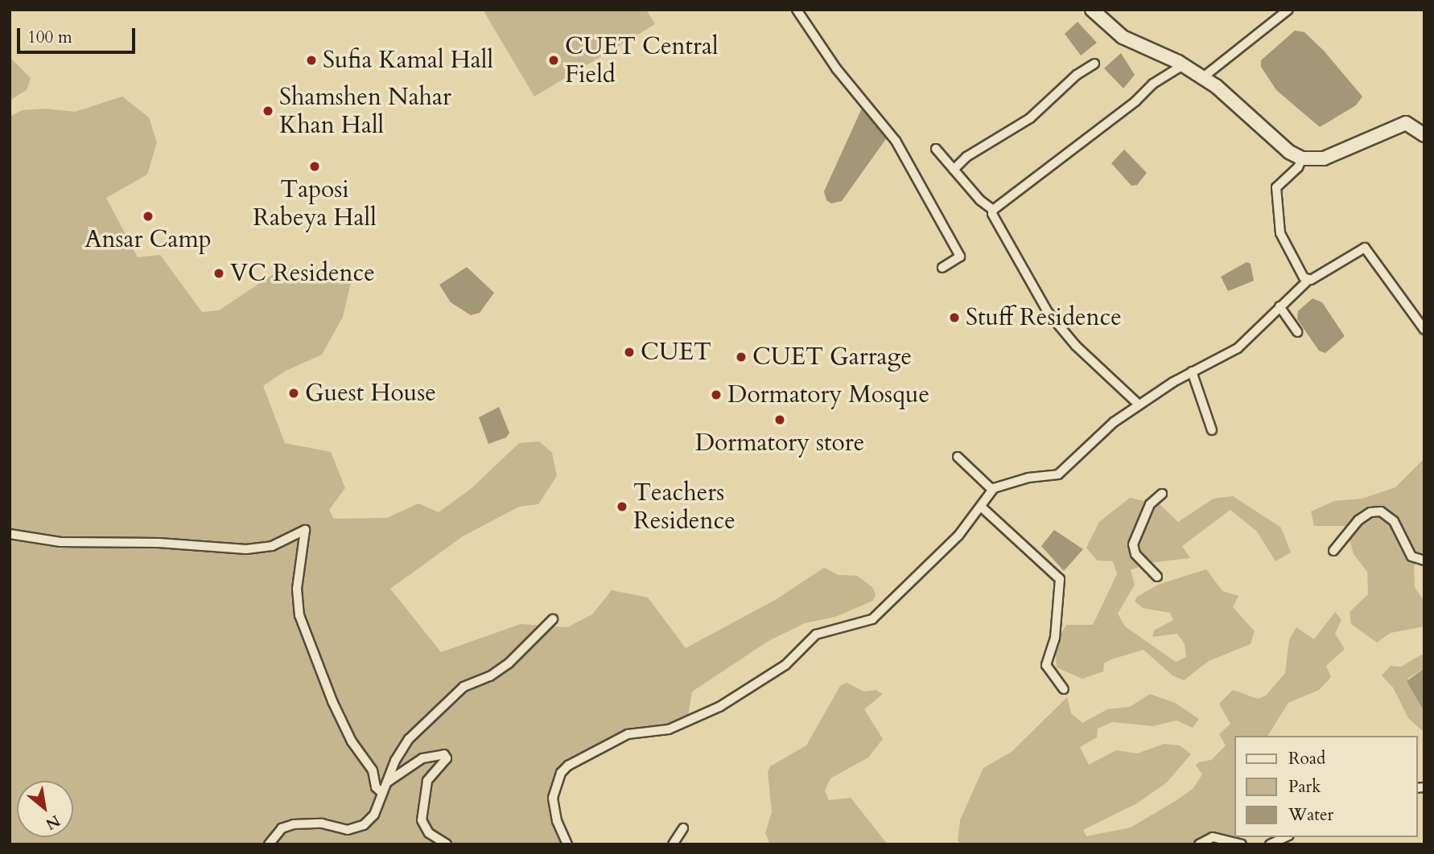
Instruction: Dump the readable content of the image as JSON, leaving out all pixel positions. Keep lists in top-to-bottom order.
{
  "places": [
    "Sufia Kamal Hall",
    "CUET Central Field",
    "Shamshen Nahar Khan Hall",
    "Taposi Rabeya Hall",
    "Ansar Camp",
    "VC Residence",
    "Stuff Residence",
    "CUET",
    "CUET Garrage",
    "Guest House",
    "Dormatory Mosque",
    "Dormatory store",
    "Teachers Residence"
  ],
  "legend": ["Road", "Park", "Water"],
  "scale_bar": "100 m",
  "north": "bottom right"
}
